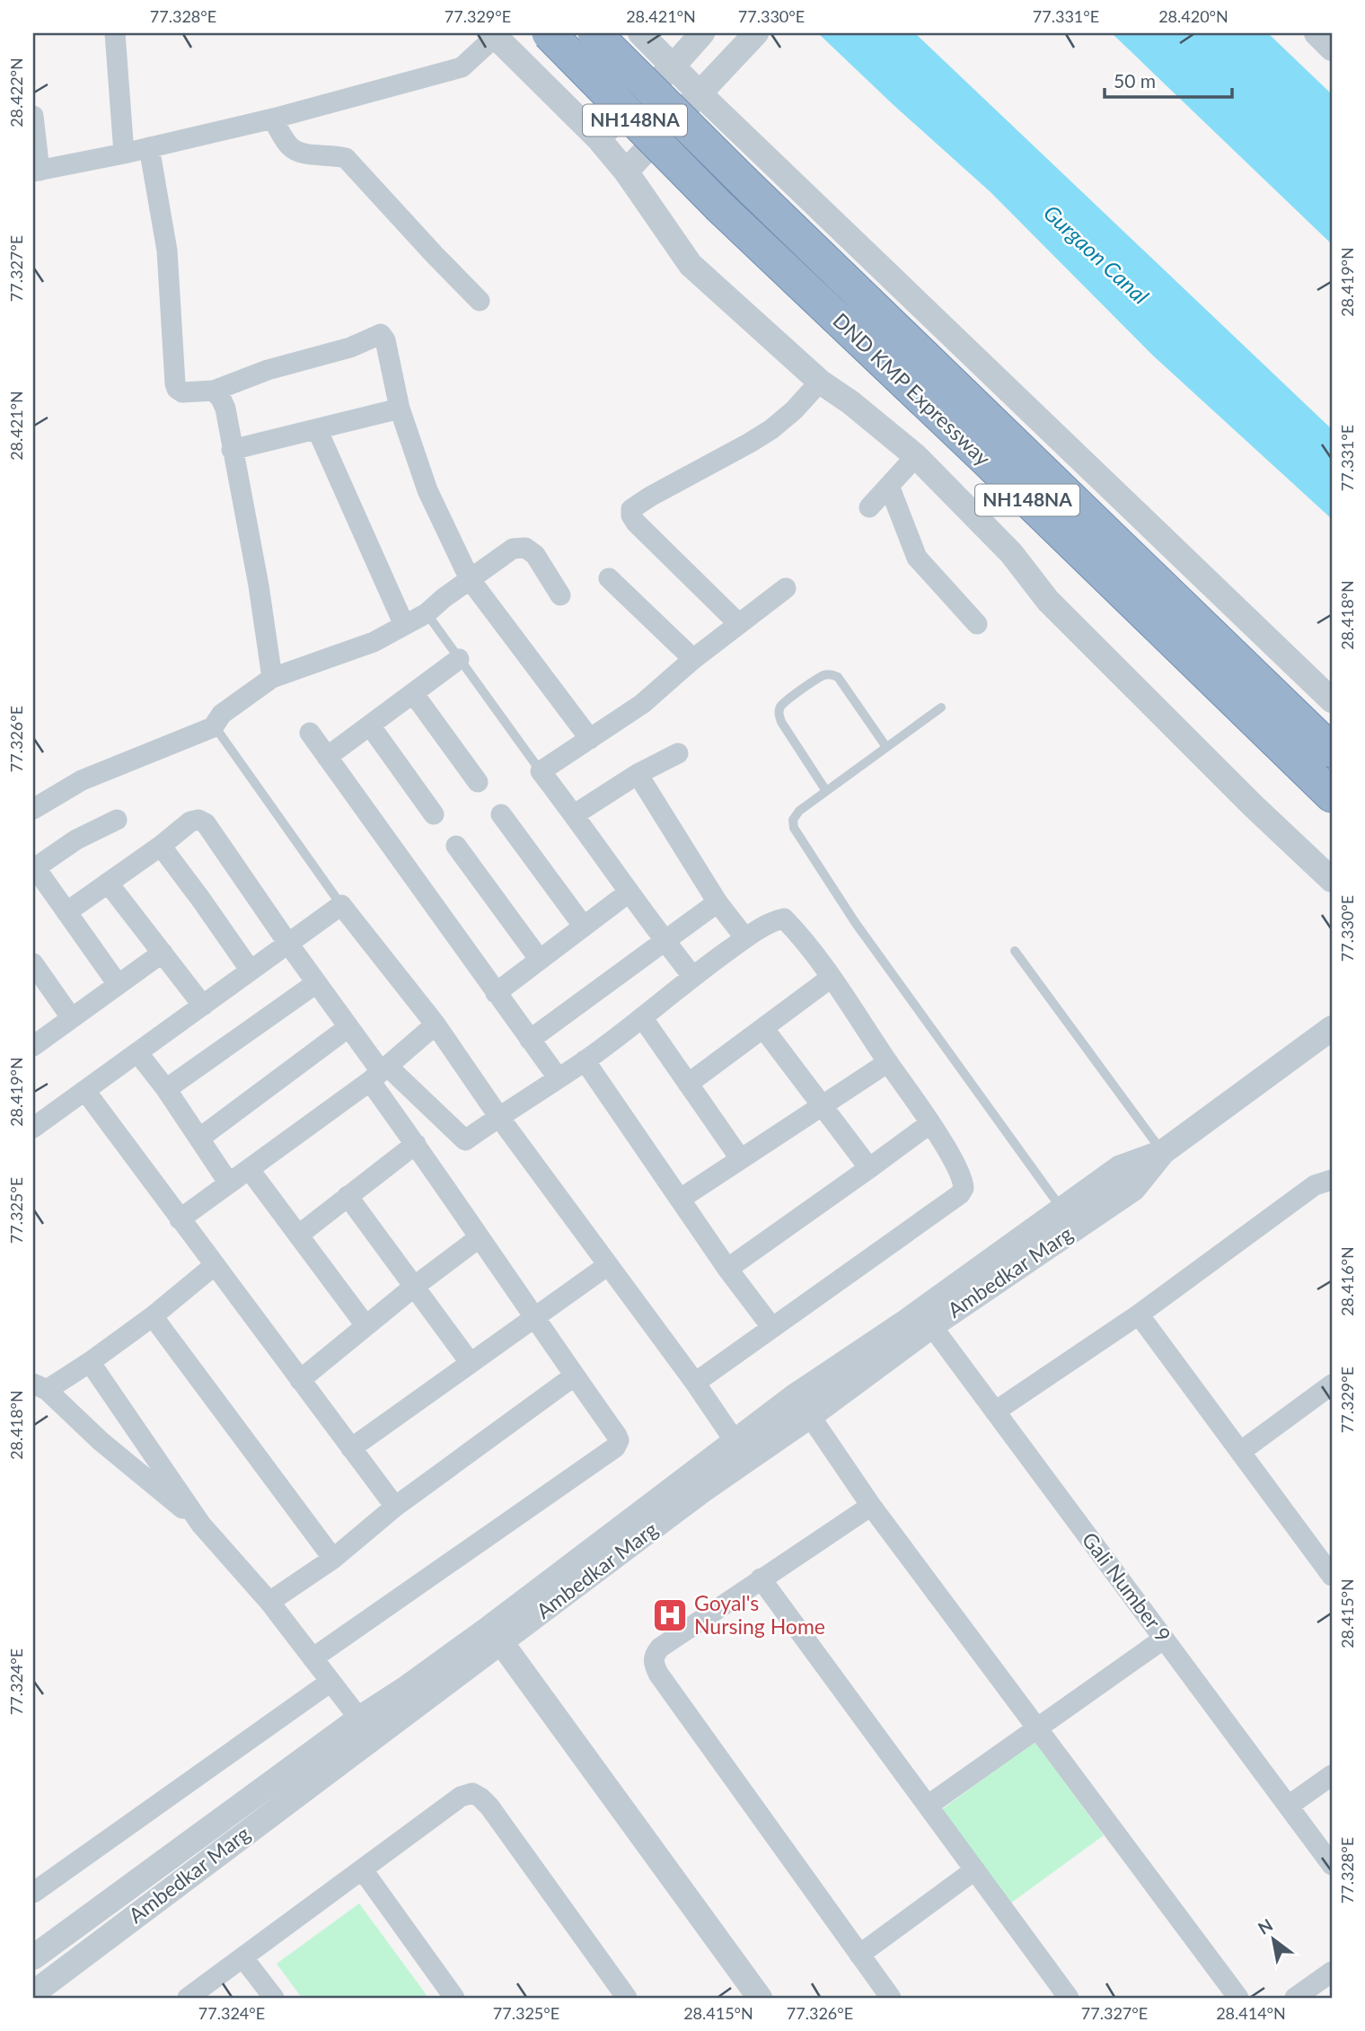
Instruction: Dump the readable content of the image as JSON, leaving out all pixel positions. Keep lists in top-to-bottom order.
{
  "streets": {
    "highway": ["NH148NA", "DND KMP Expressway"],
    "street": ["Ambedkar Marg", "Gali Number 9"]
  },
  "crossings": [
    ["Ambedkar Marg", "Gali Number 9"]
  ],
  "water": ["Gurgaon Canal"],
  "places": {
    "hospital": ["Goyal's Nursing Home"]
  },
  "scale_bar": "50 m",
  "north": "top left",
  "coordinates": [
    "77.328°E",
    "77.329°E",
    "28.421°N",
    "77.330°E",
    "77.331°E",
    "28.420°N",
    "28.422°N",
    "77.327°E",
    "28.419°N",
    "28.418°N",
    "77.326°E",
    "77.325°E",
    "28.416°N",
    "28.415°N",
    "77.324°E",
    "28.414°N"
  ]
}
